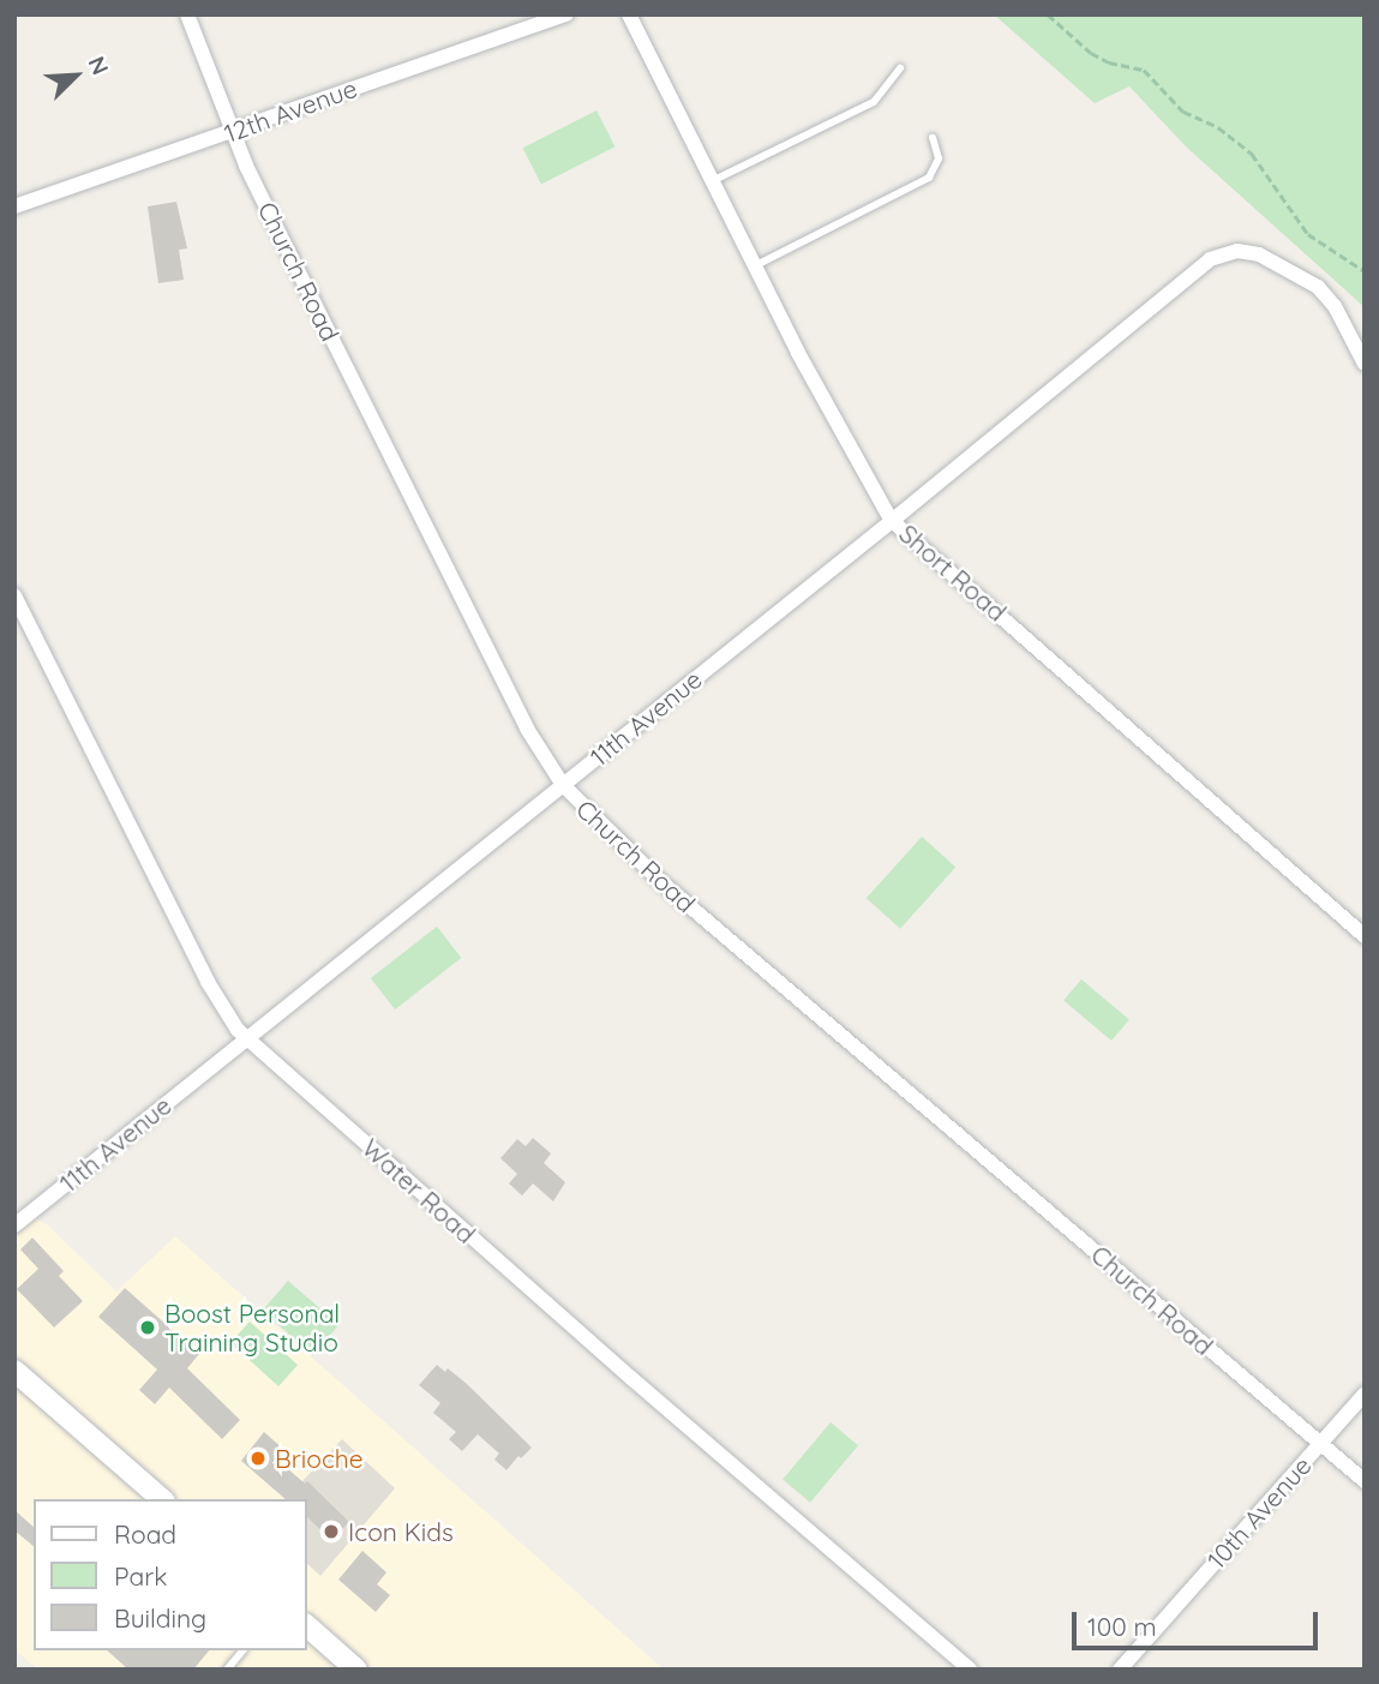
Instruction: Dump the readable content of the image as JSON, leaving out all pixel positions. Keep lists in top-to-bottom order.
{
  "streets": {
    "street": [
      "12th Avenue",
      "Church Road",
      "Short Road",
      "11th Avenue",
      "Water Road",
      "10th Avenue"
    ]
  },
  "crossings": [
    ["12th Avenue", "Church Road"],
    ["Church Road", "11th Avenue"],
    ["Church Road", "10th Avenue"],
    ["Short Road", "11th Avenue"],
    ["11th Avenue", "Water Road"]
  ],
  "places": ["Boost Personal Training Studio", "Brioche", "Icon Kids"],
  "legend": ["Road", "Park", "Building"],
  "scale_bar": "100 m",
  "north": "top right"
}
